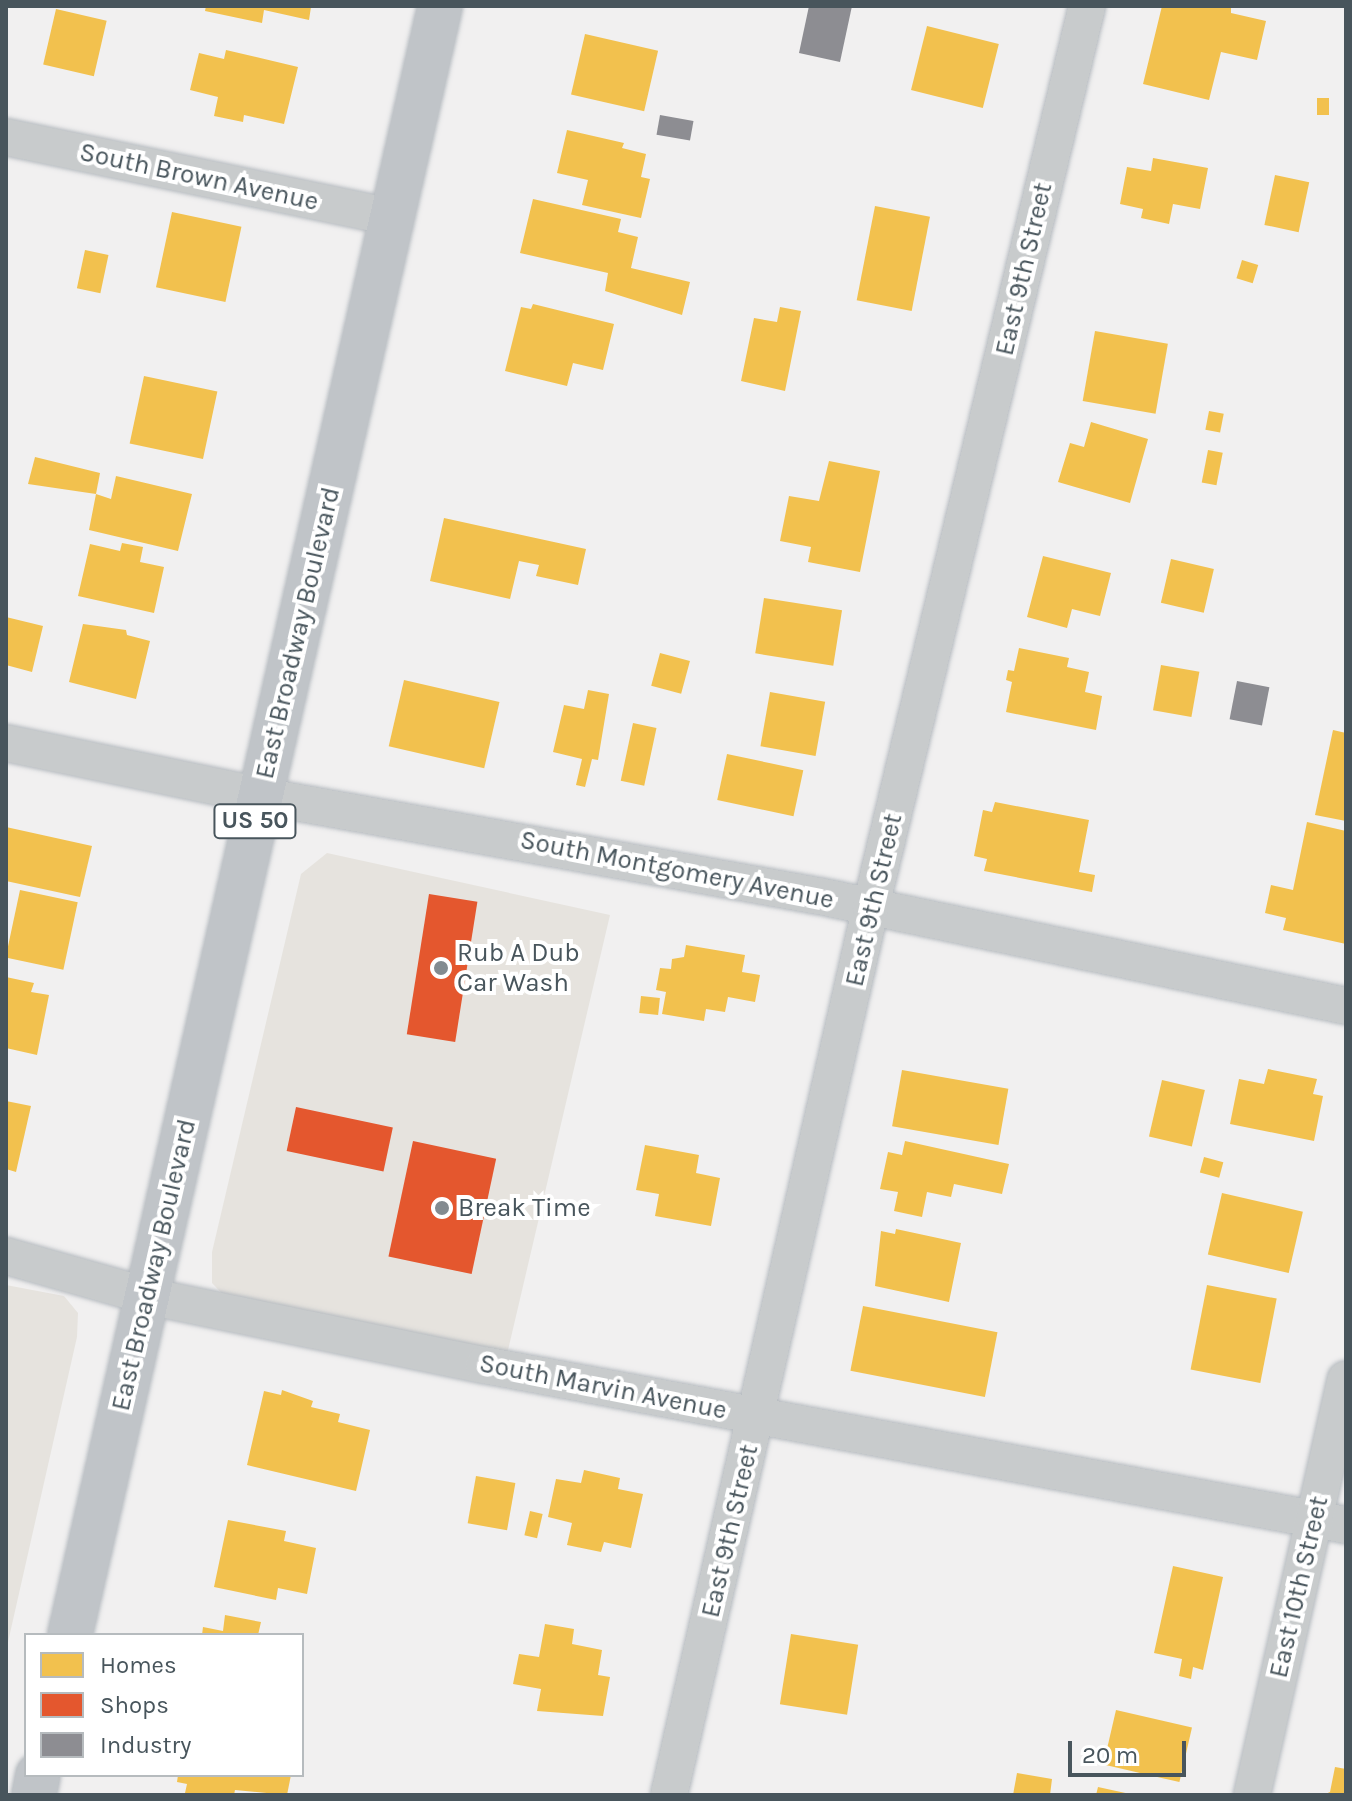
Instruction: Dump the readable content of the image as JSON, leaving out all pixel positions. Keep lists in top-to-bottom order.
{
  "streets": {
    "highway": ["East Broadway Boulevard", "US 50"],
    "street": [
      "South Brown Avenue",
      "East 9th Street",
      "South Montgomery Avenue",
      "South Marvin Avenue",
      "East 10th Street"
    ]
  },
  "crossings": [
    ["South Brown Avenue", "East Broadway Boulevard"],
    ["East 9th Street", "South Montgomery Avenue"],
    ["East 9th Street", "South Marvin Avenue"],
    ["East Broadway Boulevard", "South Montgomery Avenue"],
    ["East Broadway Boulevard", "South Marvin Avenue"],
    ["South Marvin Avenue", "East 10th Street"]
  ],
  "places": ["Rub A Dub Car Wash", "Break Time"],
  "legend": ["Homes", "Shops", "Industry"],
  "scale_bar": "20 m"
}
